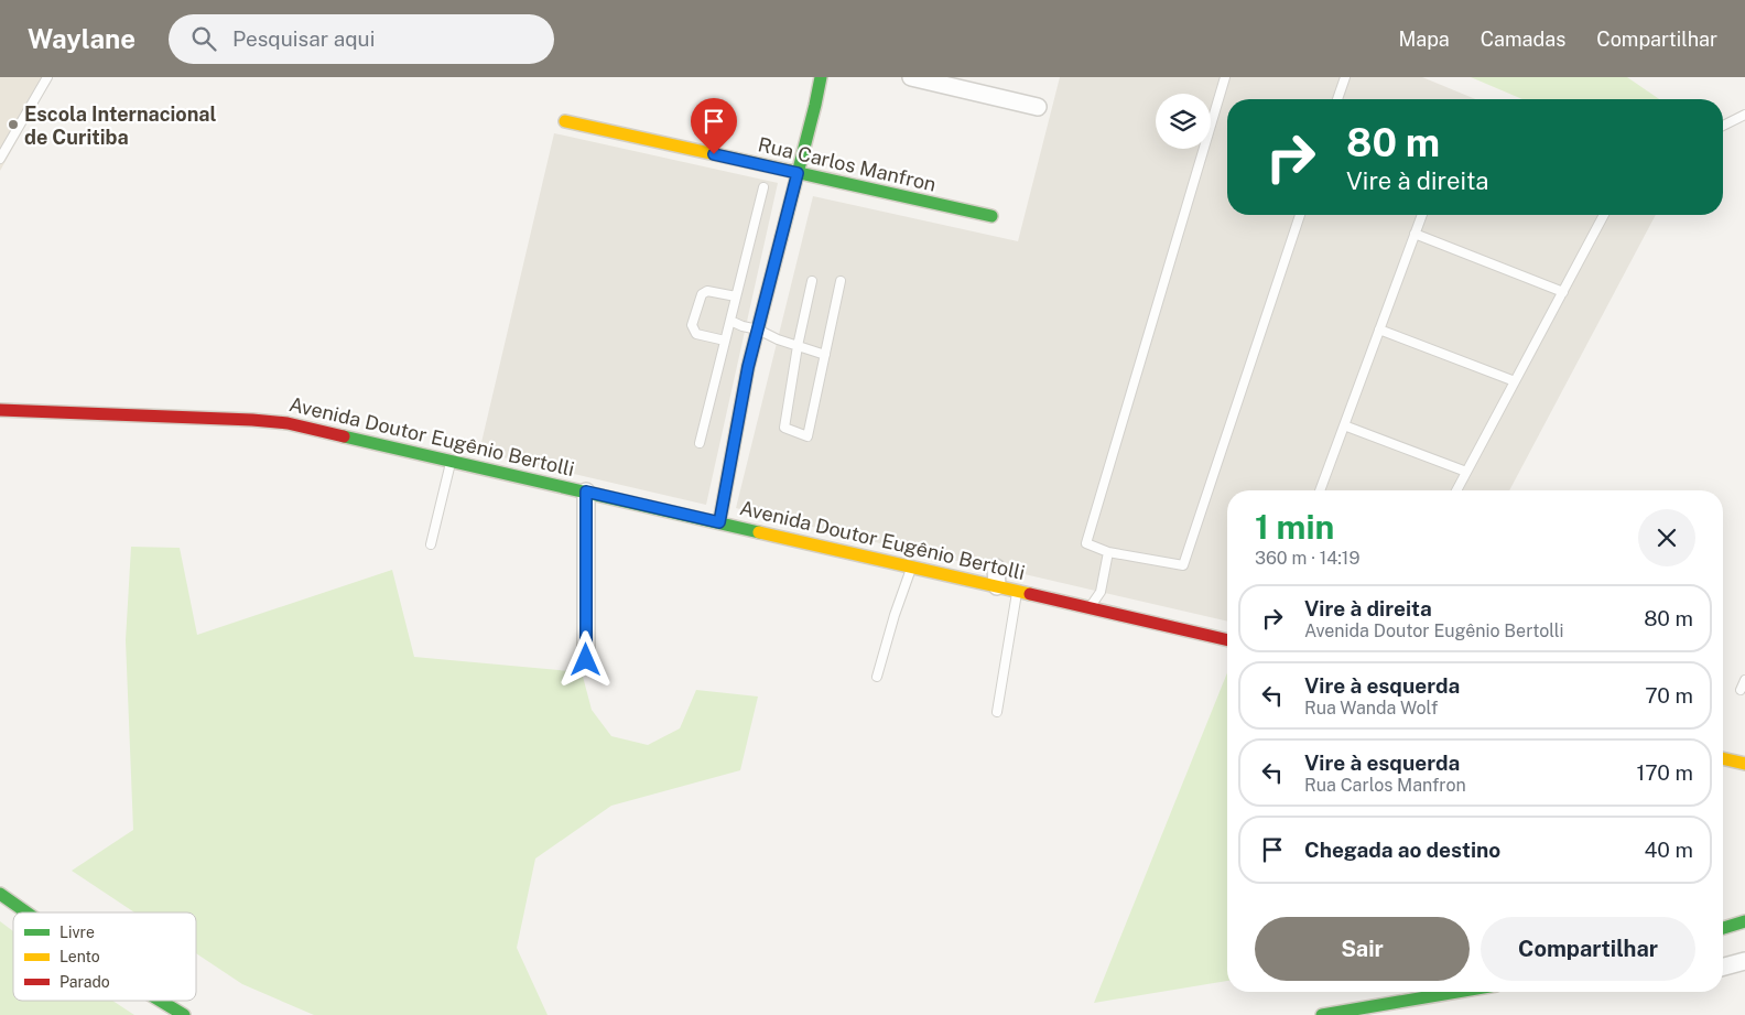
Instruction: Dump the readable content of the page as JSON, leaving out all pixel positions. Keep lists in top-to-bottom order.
{
  "streets": {
    "main road": ["Rua Carlos Manfron", "Avenida Doutor Eugênio Bertolli"]
  },
  "places": ["Escola Internacional de Curitiba"],
  "legend": ["Livre", "Lento", "Parado"],
  "page": {
    "header": "Waylane",
    "search": "Pesquisar aqui",
    "nav": ["Mapa", "Camadas", "Compartilhar"],
    "turn": ["80 m", "Vire à direita"],
    "heading": ["1 min", "360 m · 14:19"],
    "list": [
      {
        "name": "Vire à direita",
        "note": "Avenida Doutor Eugênio Bertolli",
        "value": "80 m"
      },
      {
        "name": "Vire à esquerda",
        "note": "Rua Wanda Wolf",
        "value": "70 m"
      },
      {
        "name": "Vire à esquerda",
        "note": "Rua Carlos Manfron",
        "value": "170 m"
      },
      {
        "name": "Chegada ao destino",
        "value": "40 m"
      }
    ],
    "buttons": ["Sair", "Compartilhar"]
  }
}
